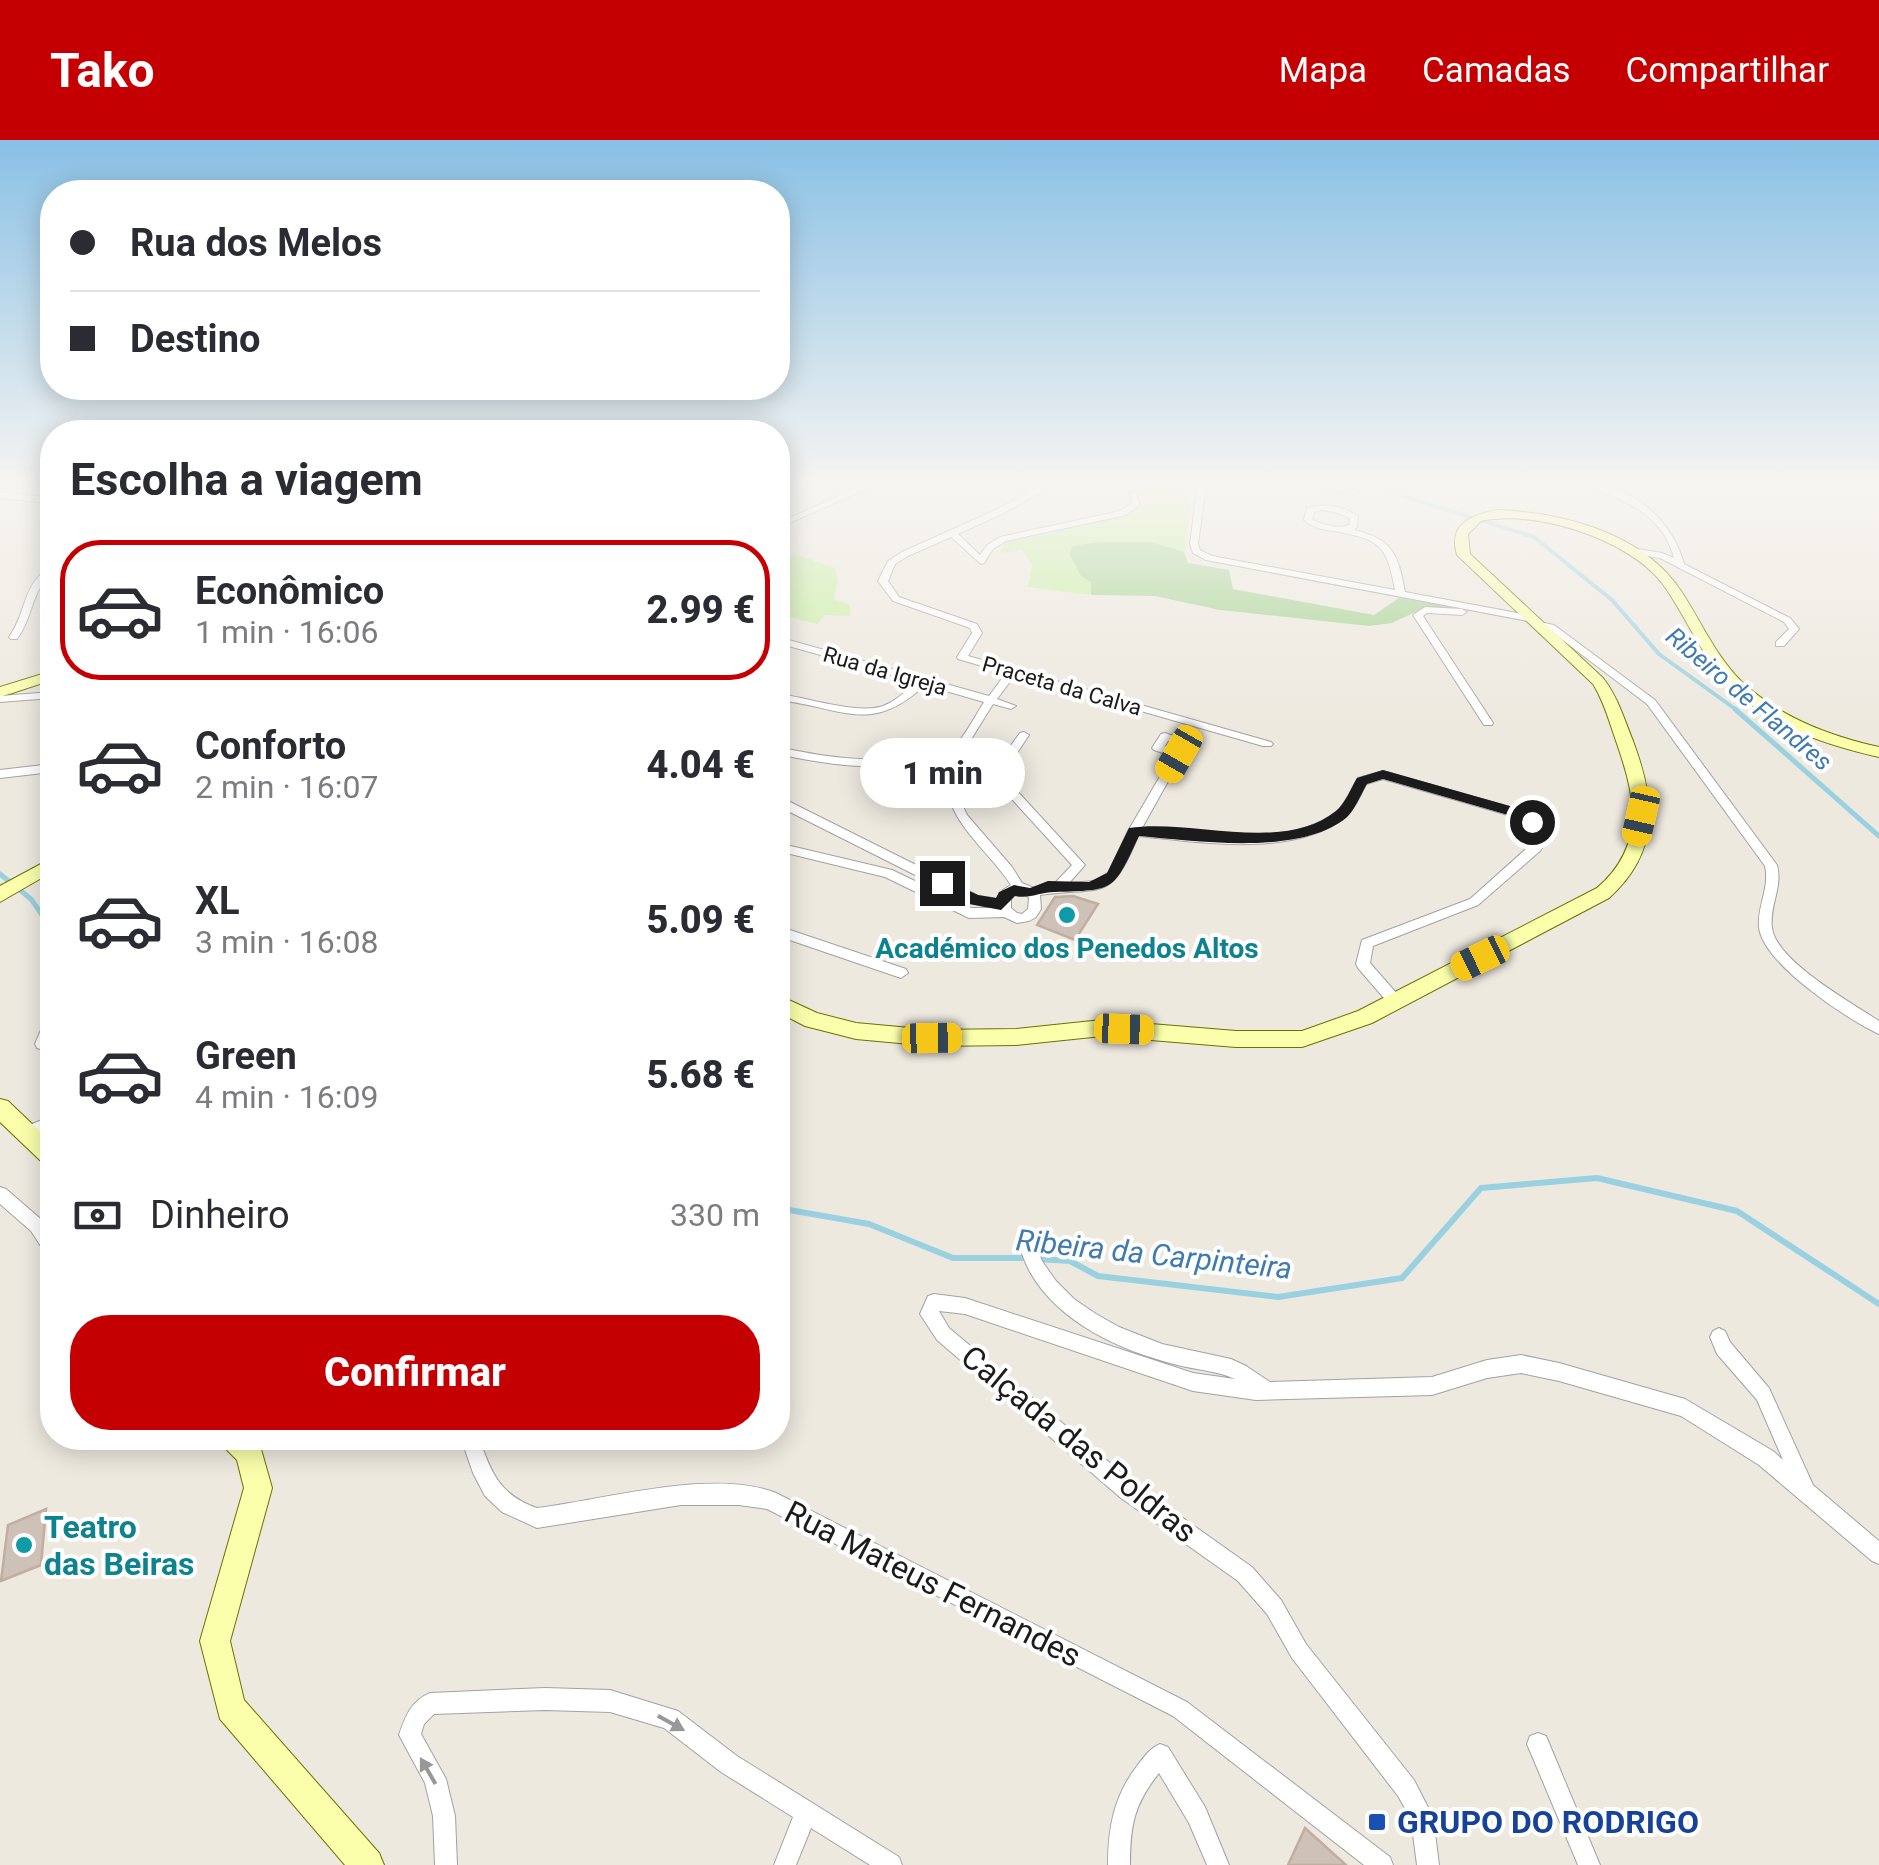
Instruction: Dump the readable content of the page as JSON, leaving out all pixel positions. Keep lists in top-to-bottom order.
{
  "streets": {
    "street": [
      "Rua da Igreja",
      "Praceta da Calva",
      "Calçada das Poldras",
      "Rua Mateus Fernandes"
    ]
  },
  "water": ["Ribeiro de Flandres", "Ribeira da Carpinteira"],
  "places": {
    "other": ["Académico dos Penedos Altos", "Teatro das Beiras"],
    "transit": ["GRUPO DO RODRIGO"]
  },
  "page": {
    "header": "Tako",
    "nav": ["Mapa", "Camadas", "Compartilhar"],
    "banner": ["Rua dos Melos", "Destino"],
    "heading": "Escolha a viagem",
    "list": [
      {
        "name": "Econômico",
        "note": "1 min · 16:06",
        "value": "2.99 €"
      },
      {
        "name": "Conforto",
        "note": "2 min · 16:07",
        "value": "4.04 €"
      },
      {
        "name": "XL",
        "note": "3 min · 16:08",
        "value": "5.09 €"
      },
      {
        "name": "Green",
        "note": "4 min · 16:09",
        "value": "5.68 €"
      }
    ],
    "bubble": "1 min",
    "pay": ["Dinheiro", "330 m"],
    "buttons": "Confirmar"
  }
}
